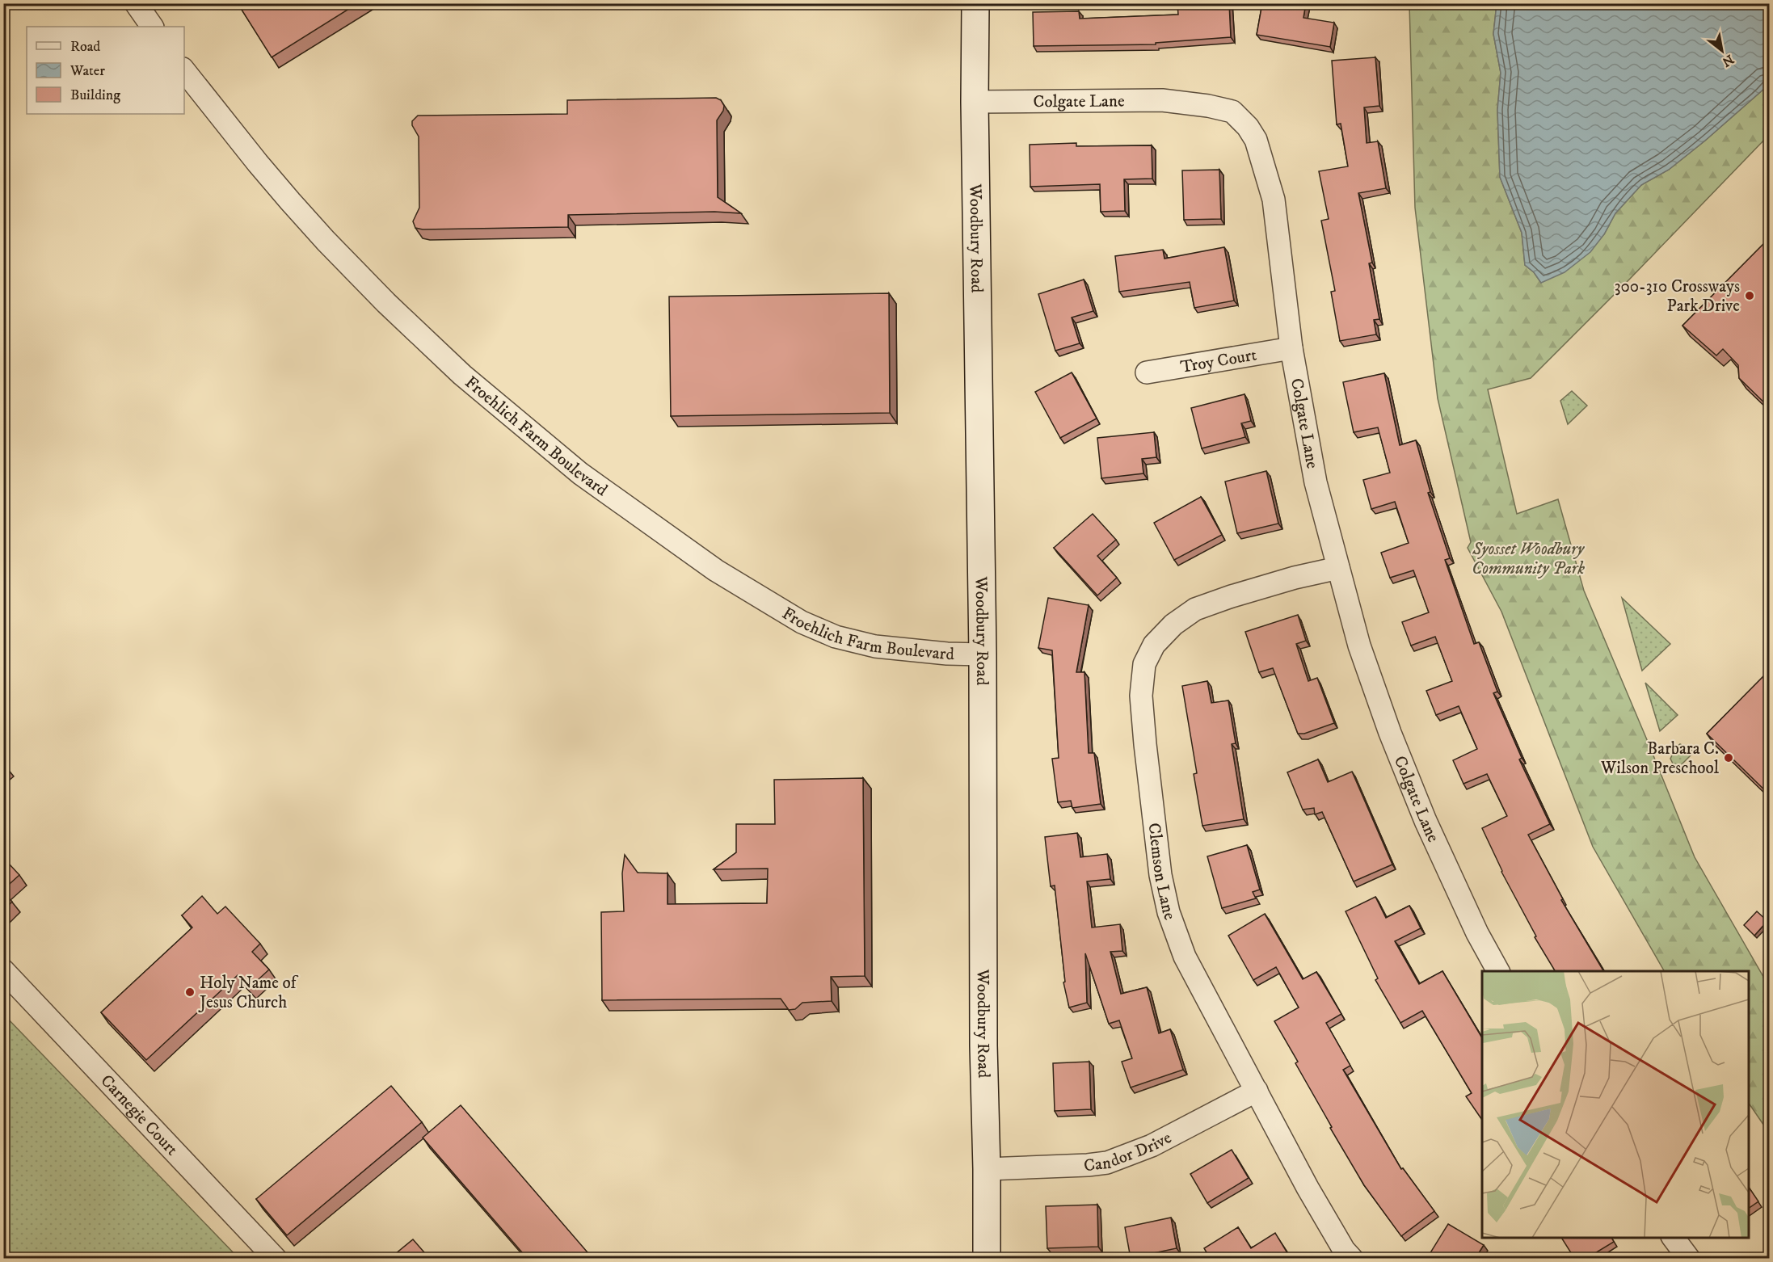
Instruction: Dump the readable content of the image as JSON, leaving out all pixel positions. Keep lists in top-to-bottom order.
{
  "streets": {
    "main road": ["Woodbury Road"],
    "street": [
      "Colgate Lane",
      "Troy Court",
      "Froehlich Farm Boulevard",
      "Clemson Lane",
      "Carnegie Court",
      "Candor Drive"
    ]
  },
  "crossings": [
    ["Colgate Lane", "Woodbury Road"],
    ["Colgate Lane", "Troy Court"],
    ["Colgate Lane", "Clemson Lane"],
    ["Woodbury Road", "Froehlich Farm Boulevard"],
    ["Woodbury Road", "Candor Drive"],
    ["Clemson Lane", "Candor Drive"]
  ],
  "parks": ["Syosset Woodbury Community Park"],
  "places": ["300-310 Crossways Park Drive", "Barbara C. Wilson Preschool", "Holy Name of Jesus Church"],
  "legend": ["Road", "Water", "Building"],
  "north": "bottom right"
}
